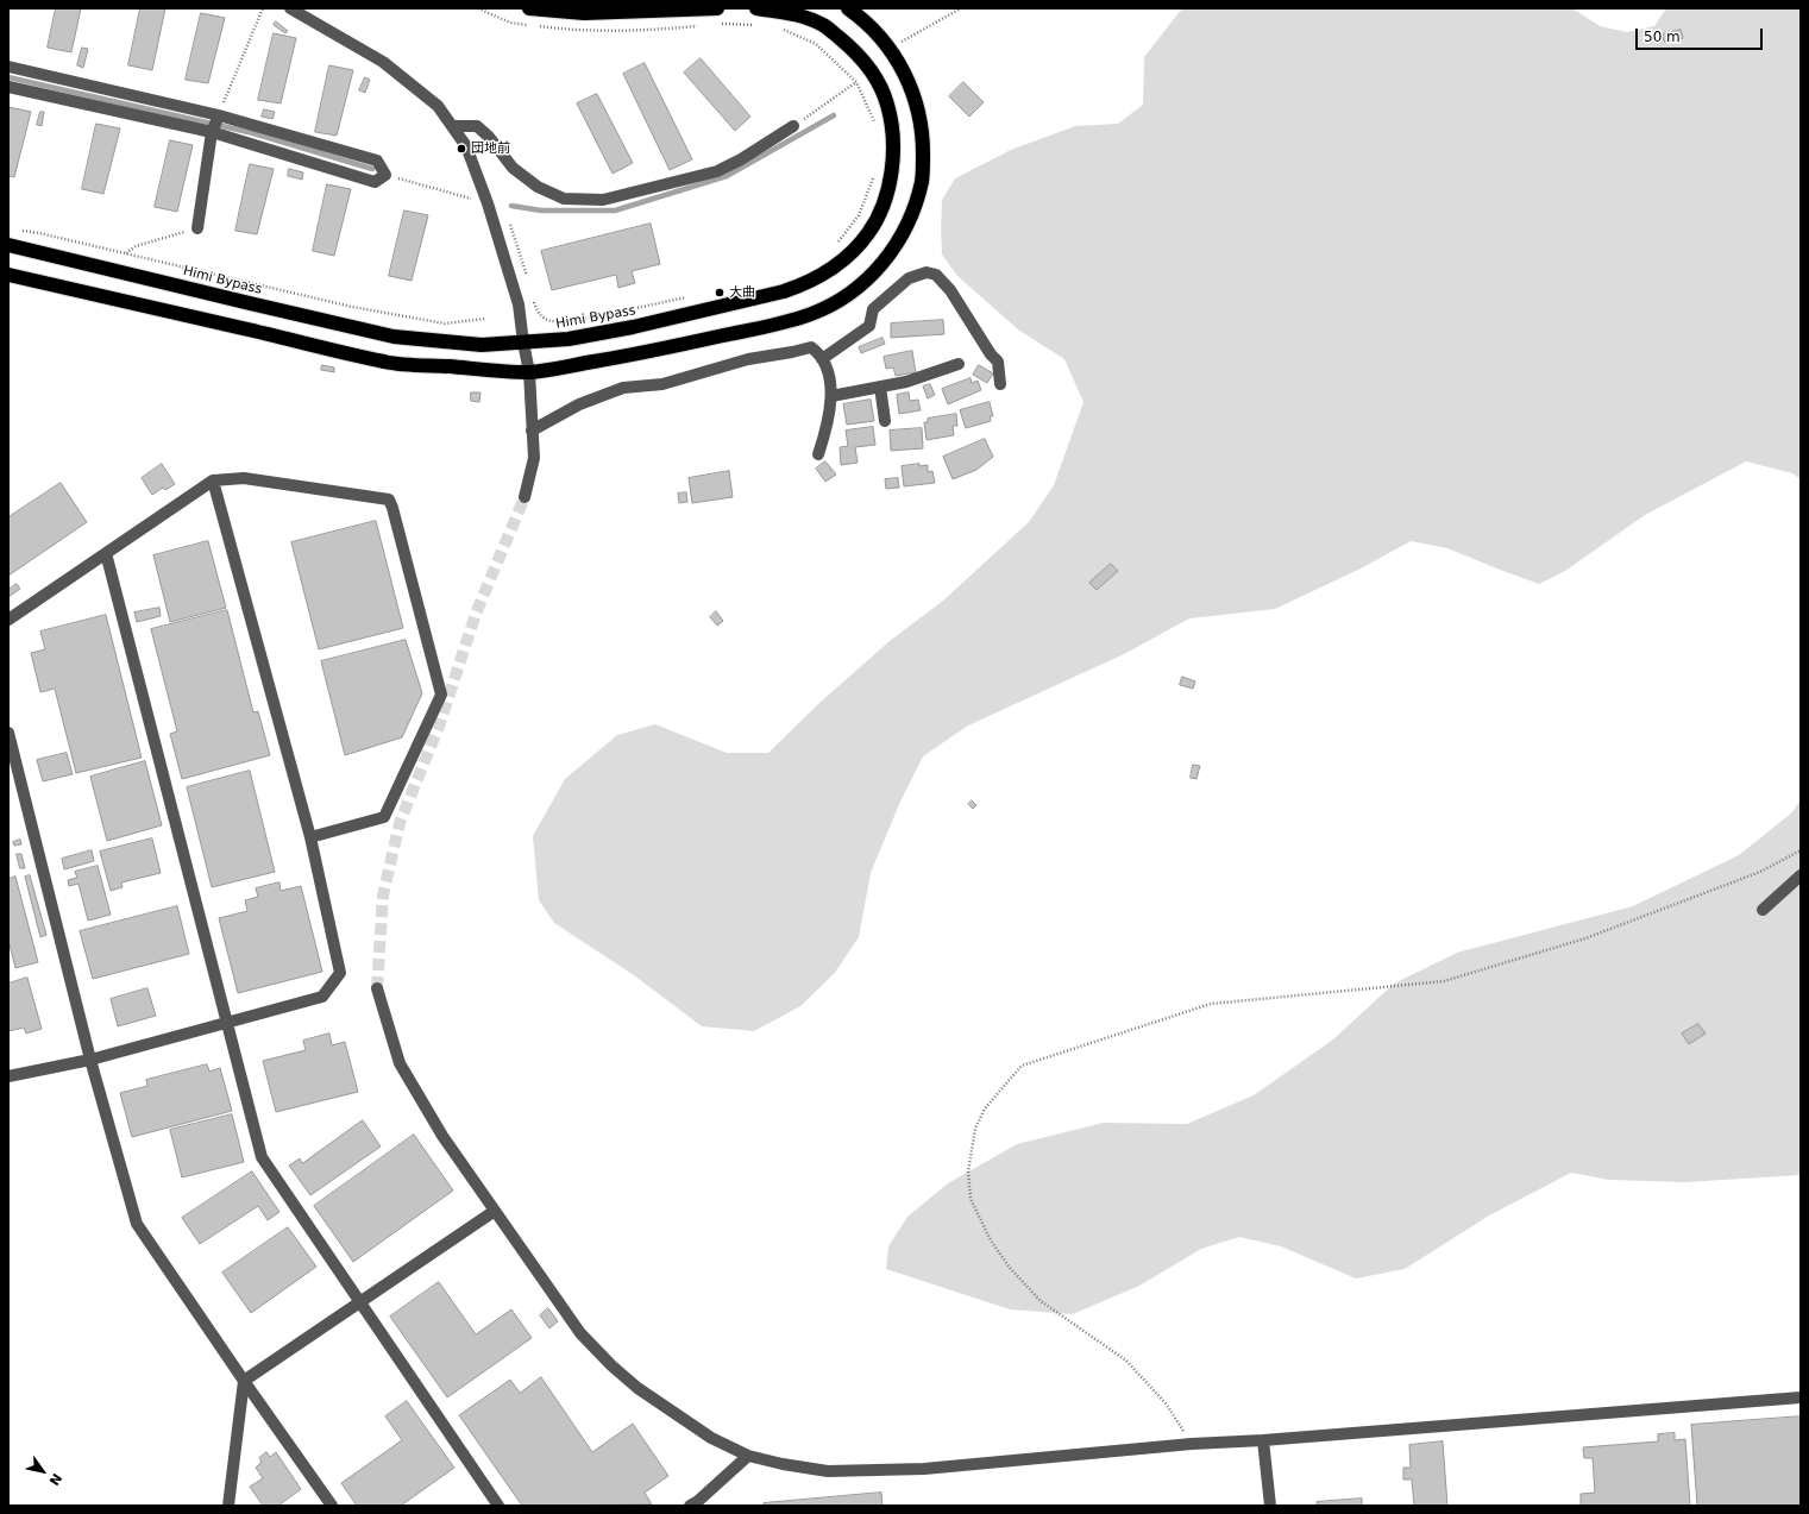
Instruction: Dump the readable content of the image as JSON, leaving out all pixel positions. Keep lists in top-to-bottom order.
{
  "streets": {
    "highway": ["Himi Bypass"]
  },
  "places": ["団地前", "大曲"],
  "scale_bar": "50 m",
  "north": "bottom right"
}
